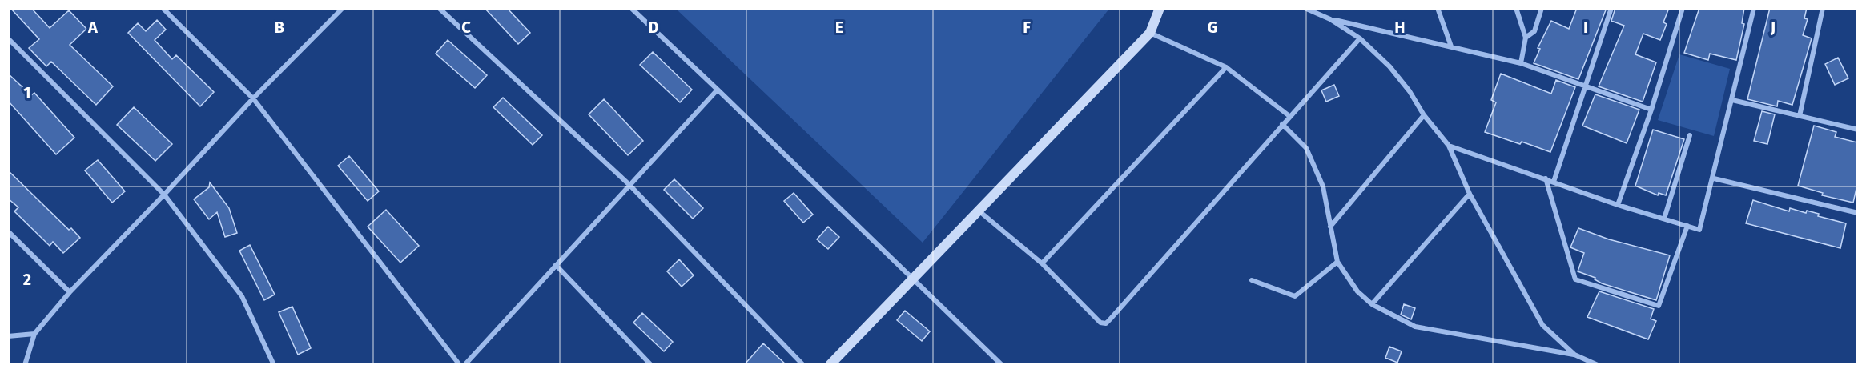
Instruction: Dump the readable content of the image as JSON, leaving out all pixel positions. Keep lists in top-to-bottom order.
{
  "grid": {
    "columns": [
      "A",
      "B",
      "C",
      "D",
      "E",
      "F",
      "G",
      "H",
      "I",
      "J"
    ],
    "rows": ["1", "2"]
  }
}
